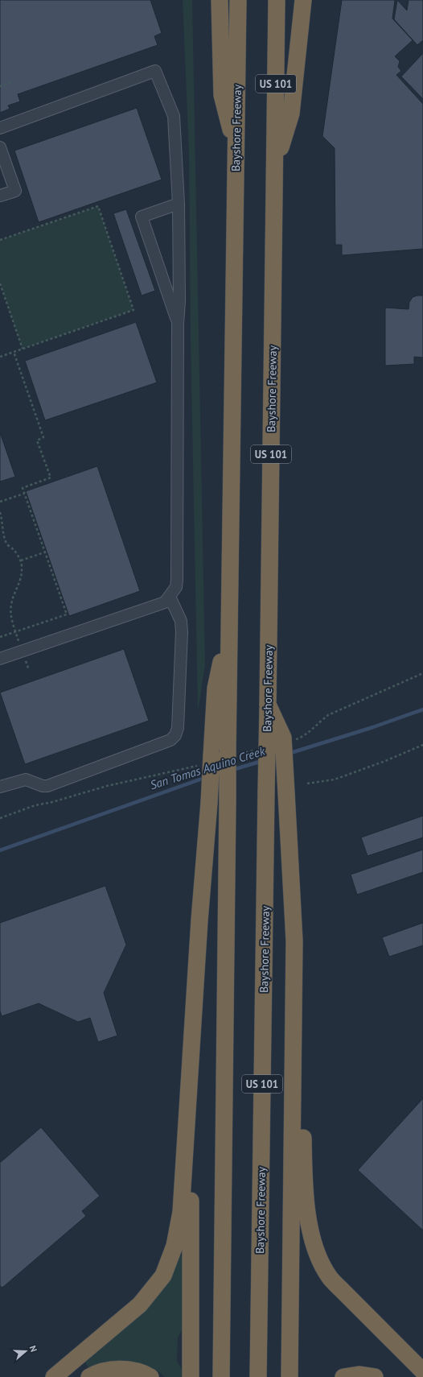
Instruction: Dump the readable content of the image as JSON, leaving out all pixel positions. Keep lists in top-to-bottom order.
{
  "streets": {
    "highway": ["US 101", "Bayshore Freeway"]
  },
  "water": ["San Tomas Aquino Creek"],
  "north": "right"
}
